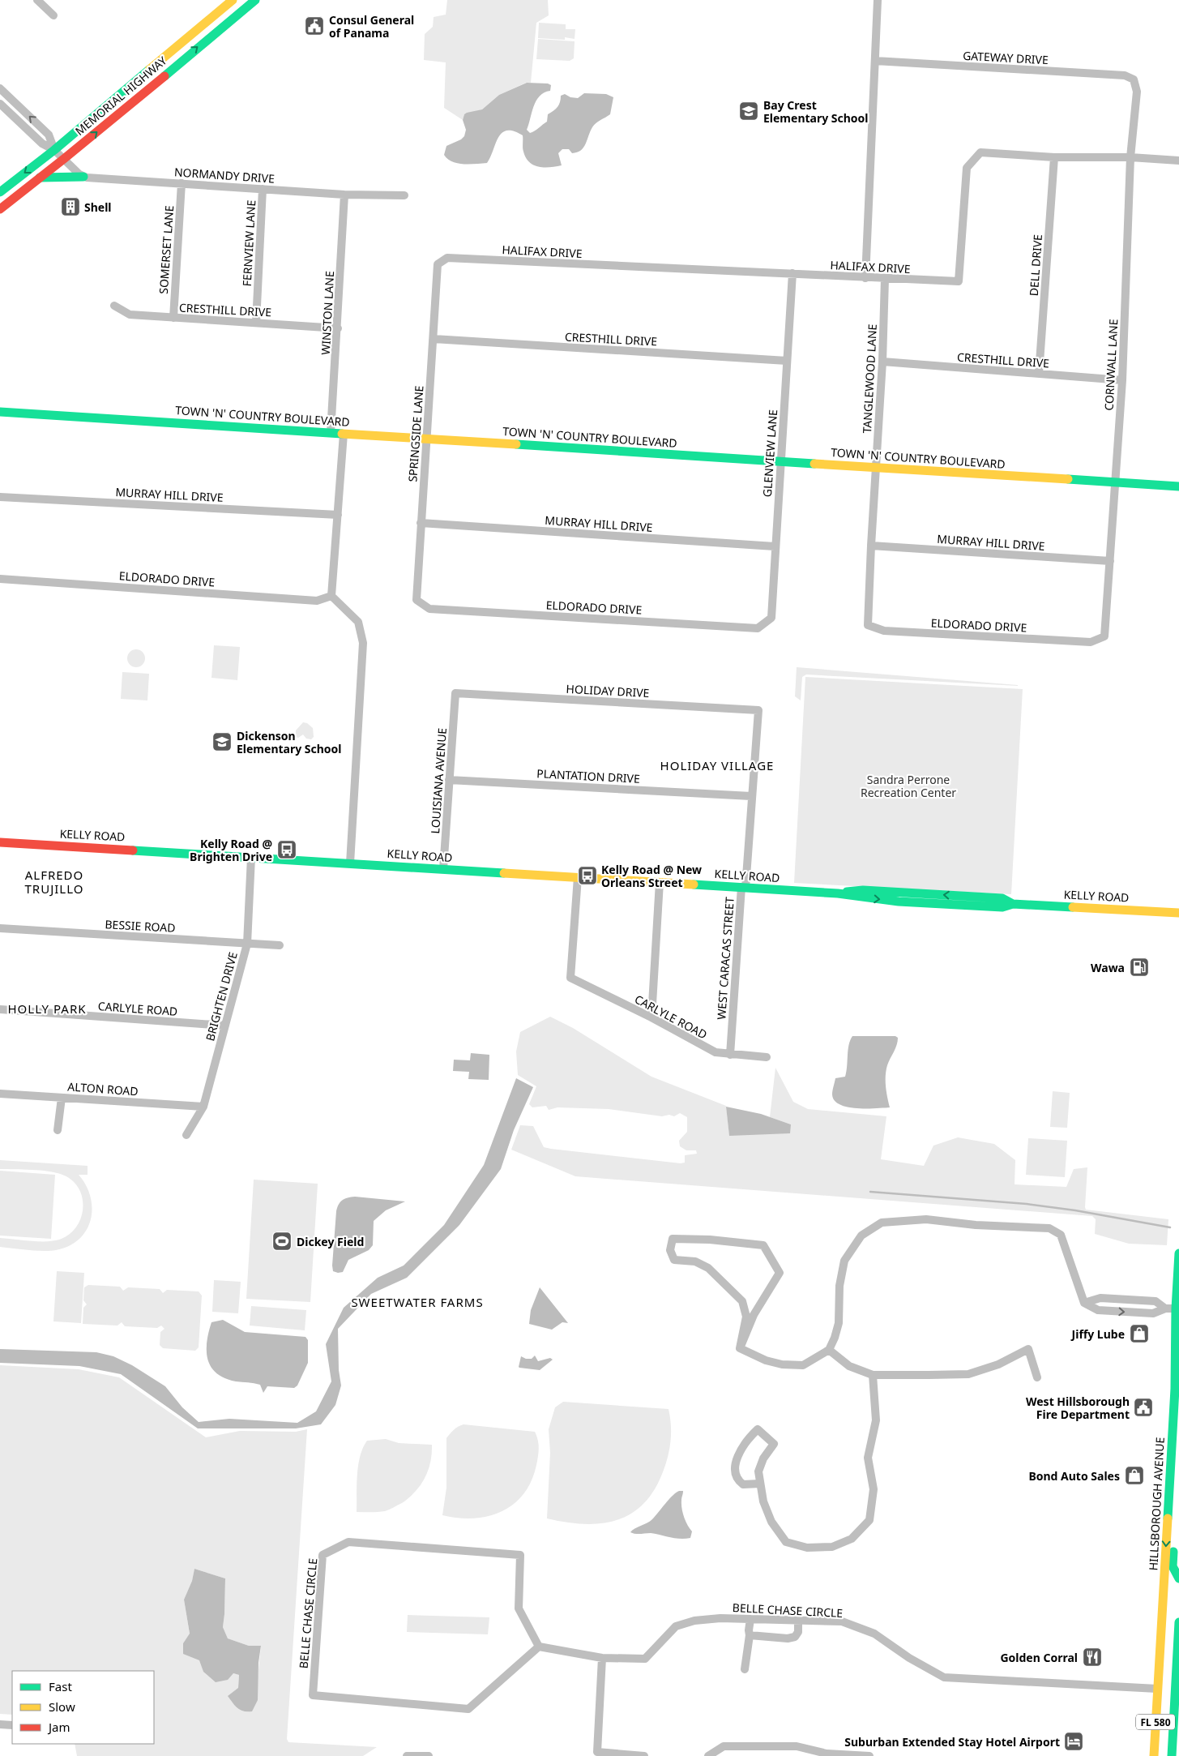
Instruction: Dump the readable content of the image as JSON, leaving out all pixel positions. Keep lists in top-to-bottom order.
{
  "streets": {
    "street": [
      "GATEWAY DRIVE",
      "MEMORIAL HIGHWAY",
      "NORMANDY DRIVE",
      "FERNVIEW LANE",
      "SOMERSET LANE",
      "HALIFAX DRIVE",
      "DELL DRIVE",
      "CRESTHILL DRIVE",
      "WINSTON LANE",
      "CORNWALL LANE",
      "TANGLEWOOD LANE",
      "TOWN 'N' COUNTRY BOULEVARD",
      "SPRINGSIDE LANE",
      "GLENVIEW LANE",
      "MURRAY HILL DRIVE",
      "ELDORADO DRIVE",
      "HOLIDAY DRIVE",
      "PLANTATION DRIVE",
      "LOUISIANA AVENUE",
      "KELLY ROAD",
      "BESSIE ROAD",
      "WEST CARACAS STREET",
      "BRIGHTEN DRIVE",
      "CARLYLE ROAD",
      "ALTON ROAD",
      "HILLSBOROUGH AVENUE",
      "BELLE CHASE CIRCLE",
      "FL 580"
    ]
  },
  "crossings": [
    ["GATEWAY DRIVE", "CORNWALL LANE"],
    ["NORMANDY DRIVE", "FERNVIEW LANE"],
    ["NORMANDY DRIVE", "SOMERSET LANE"],
    ["NORMANDY DRIVE", "WINSTON LANE"],
    ["FERNVIEW LANE", "CRESTHILL DRIVE"],
    ["SOMERSET LANE", "CRESTHILL DRIVE"],
    ["HALIFAX DRIVE", "DELL DRIVE"],
    ["HALIFAX DRIVE", "CORNWALL LANE"],
    ["HALIFAX DRIVE", "TANGLEWOOD LANE"],
    ["HALIFAX DRIVE", "SPRINGSIDE LANE"],
    ["HALIFAX DRIVE", "GLENVIEW LANE"],
    ["DELL DRIVE", "CRESTHILL DRIVE"],
    ["CRESTHILL DRIVE", "WINSTON LANE"],
    ["CRESTHILL DRIVE", "CORNWALL LANE"],
    ["CRESTHILL DRIVE", "TANGLEWOOD LANE"],
    ["CRESTHILL DRIVE", "SPRINGSIDE LANE"],
    ["CRESTHILL DRIVE", "GLENVIEW LANE"],
    ["WINSTON LANE", "TOWN 'N' COUNTRY BOULEVARD"],
    ["CORNWALL LANE", "TOWN 'N' COUNTRY BOULEVARD"],
    ["CORNWALL LANE", "MURRAY HILL DRIVE"],
    ["CORNWALL LANE", "ELDORADO DRIVE"],
    ["TANGLEWOOD LANE", "TOWN 'N' COUNTRY BOULEVARD"],
    ["TANGLEWOOD LANE", "MURRAY HILL DRIVE"],
    ["TANGLEWOOD LANE", "ELDORADO DRIVE"],
    ["TOWN 'N' COUNTRY BOULEVARD", "SPRINGSIDE LANE"],
    ["TOWN 'N' COUNTRY BOULEVARD", "GLENVIEW LANE"],
    ["SPRINGSIDE LANE", "MURRAY HILL DRIVE"],
    ["SPRINGSIDE LANE", "ELDORADO DRIVE"],
    ["GLENVIEW LANE", "MURRAY HILL DRIVE"],
    ["GLENVIEW LANE", "ELDORADO DRIVE"],
    ["HOLIDAY DRIVE", "LOUISIANA AVENUE"],
    ["HOLIDAY DRIVE", "WEST CARACAS STREET"],
    ["PLANTATION DRIVE", "LOUISIANA AVENUE"],
    ["PLANTATION DRIVE", "WEST CARACAS STREET"],
    ["LOUISIANA AVENUE", "KELLY ROAD"],
    ["KELLY ROAD", "WEST CARACAS STREET"],
    ["KELLY ROAD", "BRIGHTEN DRIVE"],
    ["KELLY ROAD", "CARLYLE ROAD"],
    ["BESSIE ROAD", "BRIGHTEN DRIVE"],
    ["WEST CARACAS STREET", "CARLYLE ROAD"],
    ["BRIGHTEN DRIVE", "CARLYLE ROAD"],
    ["BRIGHTEN DRIVE", "ALTON ROAD"],
    ["HILLSBOROUGH AVENUE", "BELLE CHASE CIRCLE"]
  ],
  "districts": [
    "HOLIDAY VILLAGE",
    "ALFREDO TRUJILLO",
    "HOLLY PARK",
    "SWEETWATER FARMS"
  ],
  "parks": ["Sandra Perrone Recreation Center"],
  "places": {
    "public building": ["Consul General of Panama", "West Hillsborough Fire Department"],
    "school or university": ["Bay Crest Elementary School", "Dickenson Elementary School"],
    "building": ["Shell"],
    "bus stop": ["Kelly Road @ Brighten Drive", "Kelly Road @ New Orleans Street"],
    "fuel station": ["Wawa"],
    "sports": ["Dickey Field"],
    "shop": ["Jiffy Lube", "Bond Auto Sales"],
    "restaurant": ["Golden Corral"],
    "hotel": ["Suburban Extended Stay Hotel Airport"]
  },
  "legend": ["Fast", "Slow", "Jam"]
}
